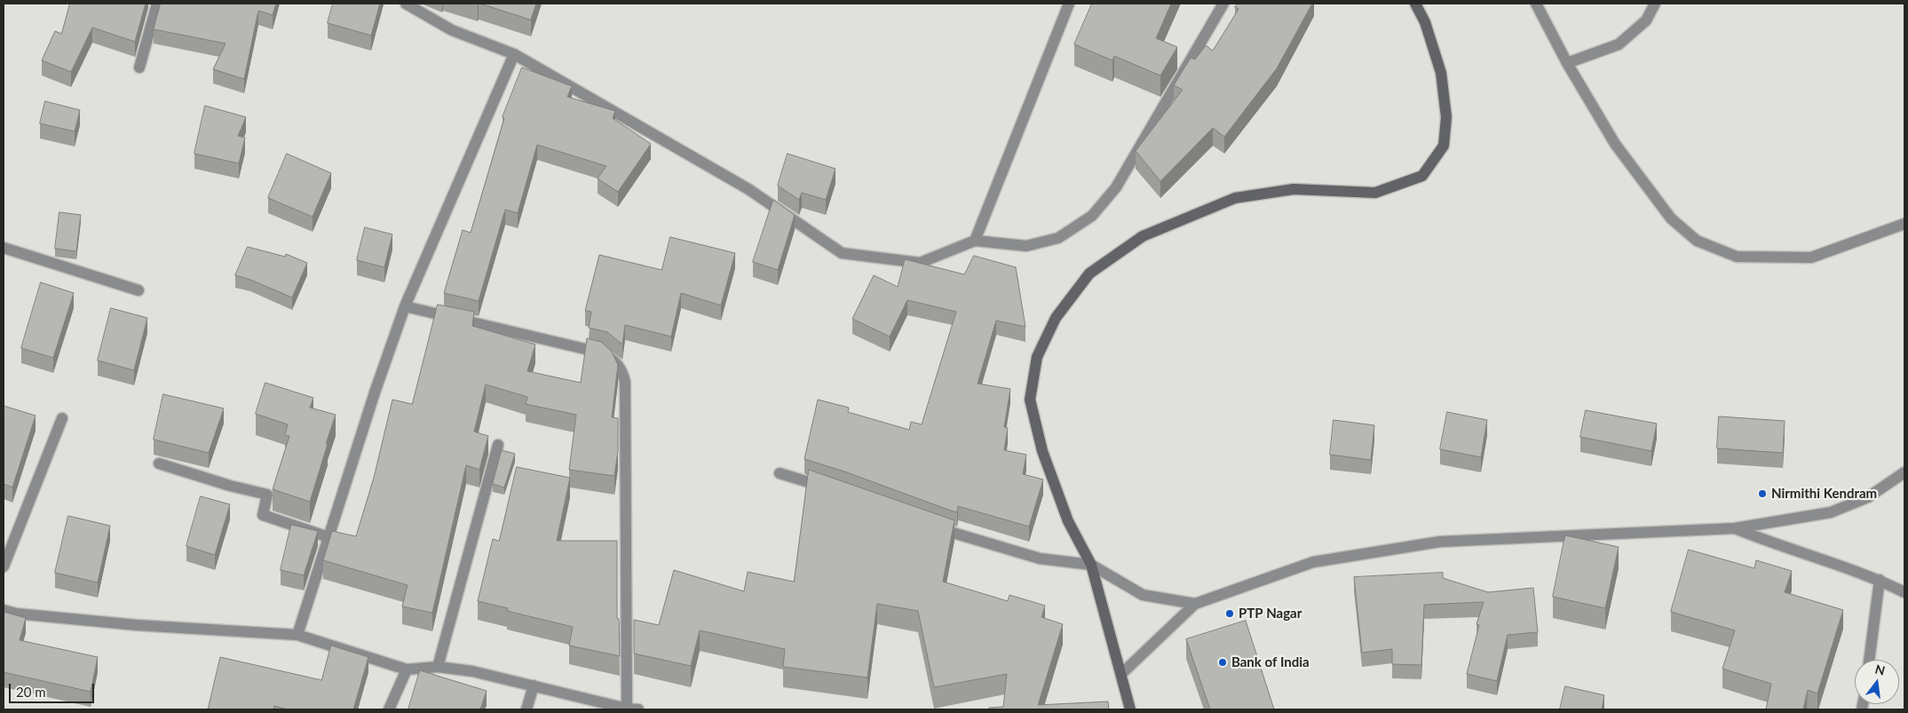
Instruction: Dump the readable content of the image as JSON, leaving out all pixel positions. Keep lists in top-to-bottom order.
{
  "places": ["Nirmithi Kendram", "PTP Nagar", "Bank of India"],
  "scale_bar": "20 m",
  "north": "top"
}
